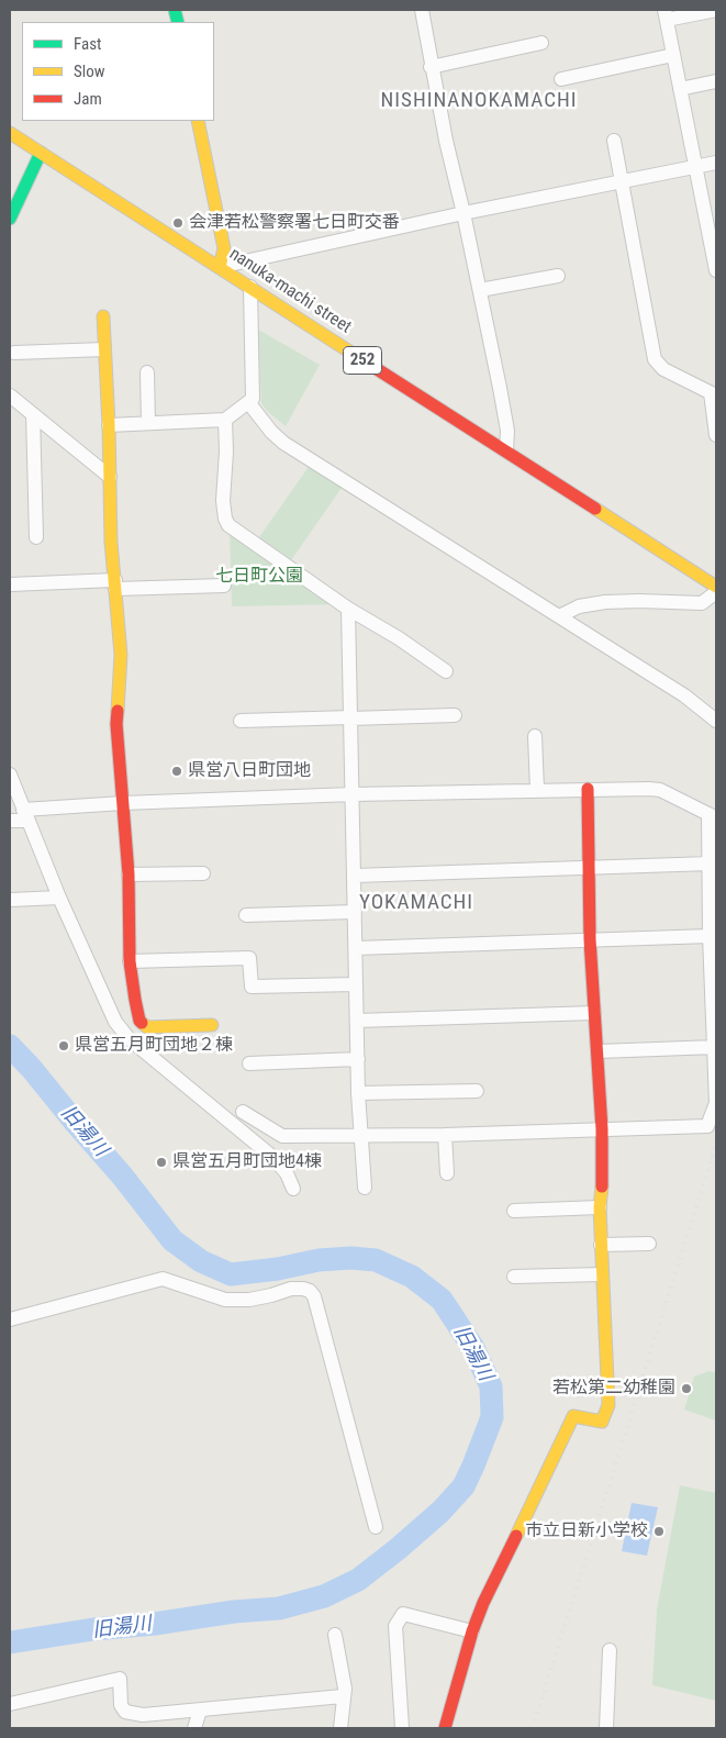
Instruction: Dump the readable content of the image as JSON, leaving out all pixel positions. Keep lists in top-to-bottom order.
{
  "streets": {
    "main road": ["nanuka-machi street", "252"]
  },
  "districts": ["NISHINANOKAMACHI", "YOKAMACHI"],
  "water": ["旧湯川"],
  "parks": ["七日町公園"],
  "places": [
    "会津若松警察署七日町交番",
    "県営八日町団地",
    "県営五月町団地２棟",
    "県営五月町団地4棟",
    "若松第二幼稚園",
    "市立日新小学校"
  ],
  "legend": ["Fast", "Slow", "Jam"]
}
